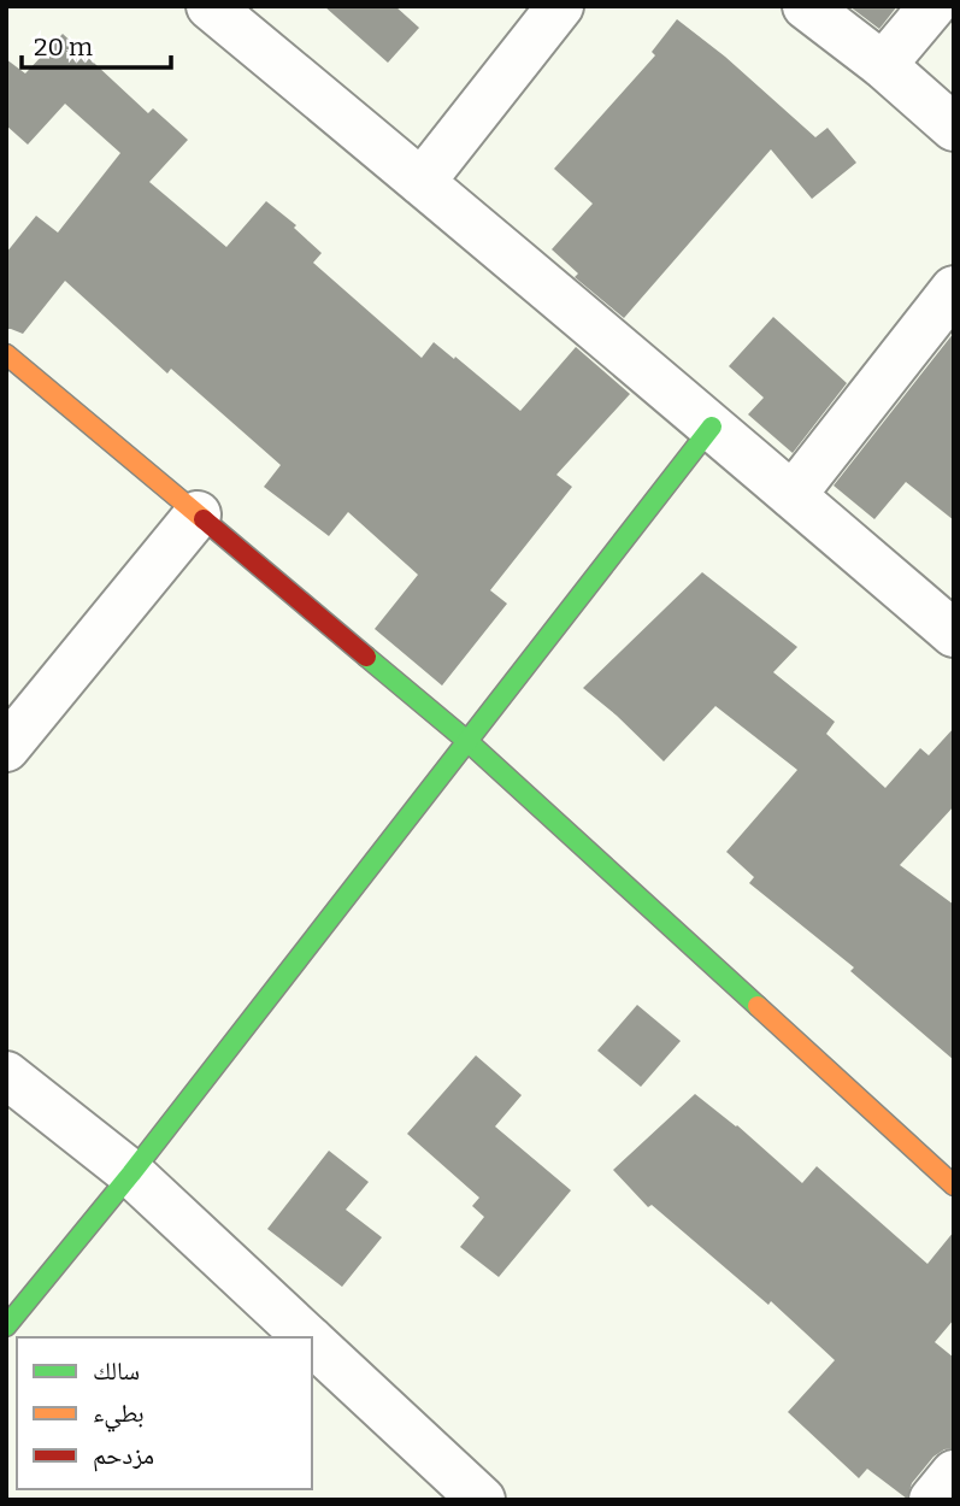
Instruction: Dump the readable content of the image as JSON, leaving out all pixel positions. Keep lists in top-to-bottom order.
{
  "legend": ["سالك", "بطيء", "مزدحم"],
  "scale_bar": "20 m"
}
